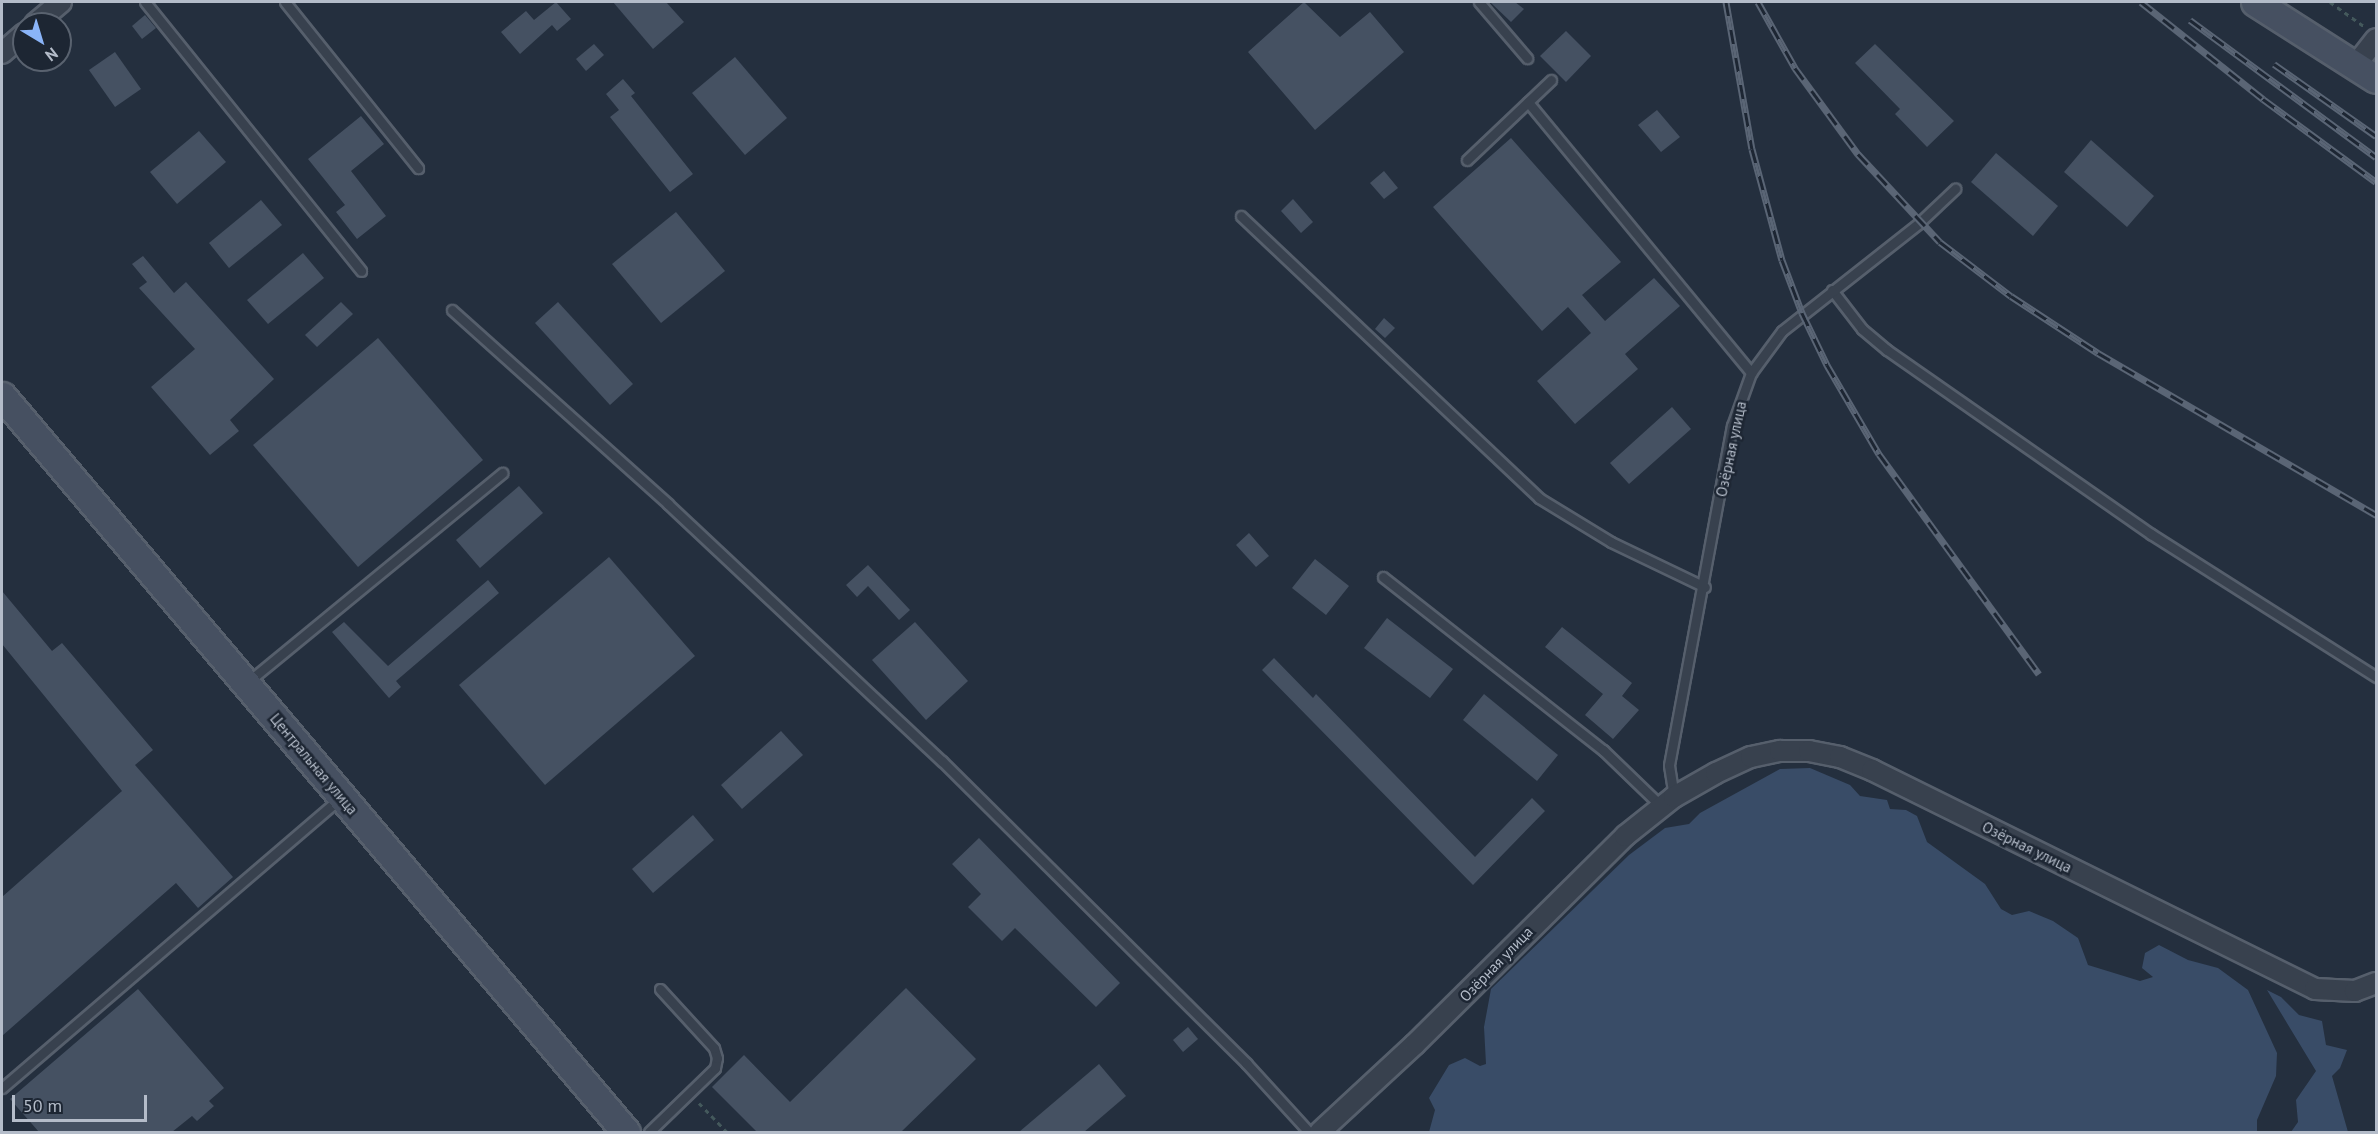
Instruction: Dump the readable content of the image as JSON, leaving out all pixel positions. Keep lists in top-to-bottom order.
{
  "streets": {
    "street": ["Озёрная улица", "Центральная улица"]
  },
  "scale_bar": "50 m",
  "north": "bottom right"
}
